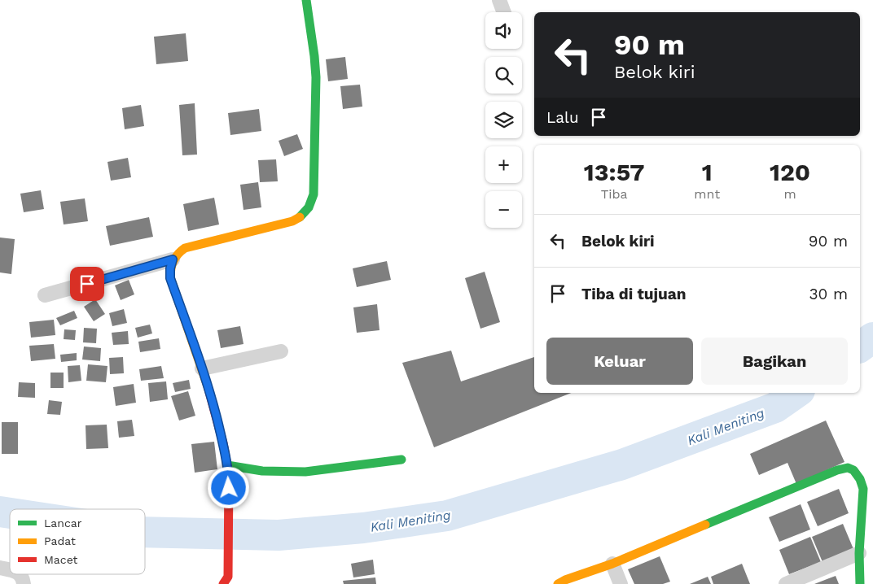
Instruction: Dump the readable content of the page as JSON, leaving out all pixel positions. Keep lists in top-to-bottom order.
{
  "water": ["Kali Meniting"],
  "legend": ["Lancar", "Padat", "Macet"],
  "page": {
    "map_buttons": ["+", "−"],
    "turn": ["90 m", "Belok kiri"],
    "then": "Lalu",
    "eta": [
      "13:57",
      "Tiba",
      "1",
      "mnt",
      "120",
      "m"
    ],
    "list": [
      {
        "name": "Belok kiri",
        "value": "90 m"
      },
      {
        "name": "Tiba di tujuan",
        "value": "30 m"
      }
    ],
    "buttons": ["Keluar", "Bagikan"]
  }
}
